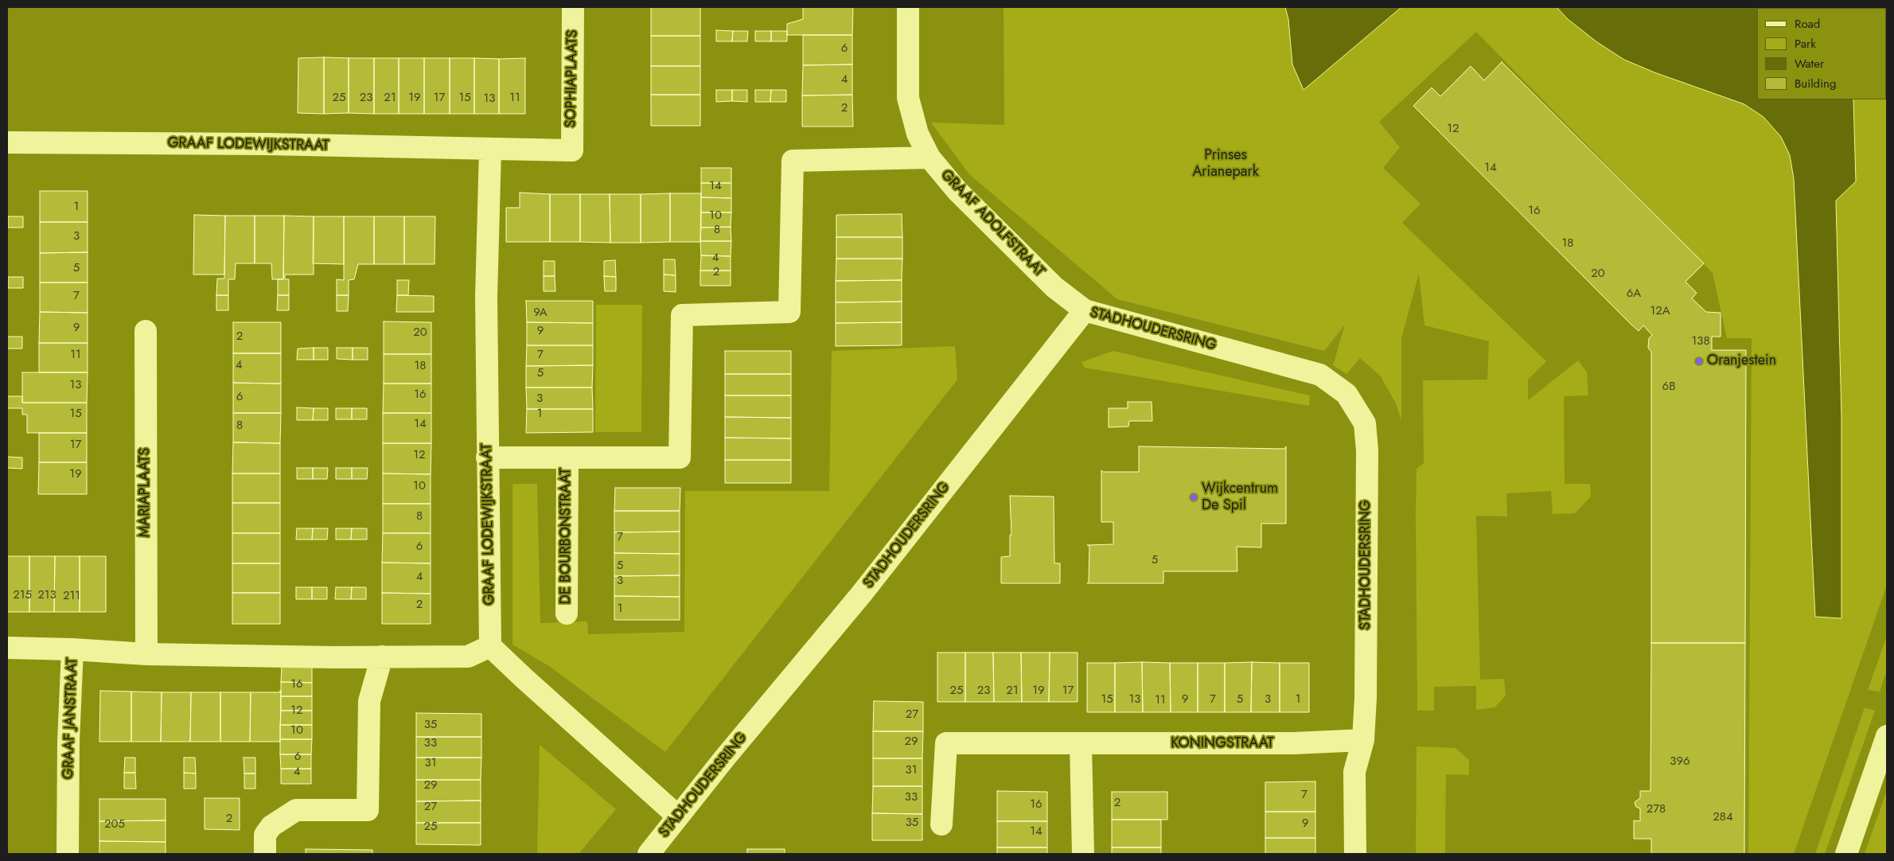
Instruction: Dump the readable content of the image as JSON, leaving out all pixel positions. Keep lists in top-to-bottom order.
{
  "streets": {
    "street": [
      "SOPHIAPLAATS",
      "GRAAF LODEWIJKSTRAAT",
      "GRAAF ADOLFSTRAAT",
      "STADHOUDERSRING",
      "MARIAPLAATS",
      "DE BOURBONSTRAAT",
      "GRAAF JANSTRAAT",
      "KONINGSTRAAT"
    ]
  },
  "crossings": [
    ["SOPHIAPLAATS", "GRAAF LODEWIJKSTRAAT"],
    ["GRAAF LODEWIJKSTRAAT", "DE BOURBONSTRAAT"],
    ["GRAAF ADOLFSTRAAT", "STADHOUDERSRING"],
    ["GRAAF ADOLFSTRAAT", "DE BOURBONSTRAAT"],
    ["STADHOUDERSRING", "KONINGSTRAAT"]
  ],
  "parks": ["Prinses Arianepark"],
  "places": ["Oranjestein", "Wijkcentrum De Spil"],
  "house_numbers": [
    "6",
    "4",
    "25",
    "23",
    "21",
    "19",
    "17",
    "15",
    "11",
    "13",
    "2",
    "12",
    "14",
    "14",
    "1",
    "16",
    "10",
    "8",
    "3",
    "18",
    "4",
    "5",
    "2",
    "20",
    "6A",
    "7",
    "12A",
    "9A",
    "9",
    "9",
    "20",
    "2",
    "138",
    "11",
    "7",
    "4",
    "18",
    "5",
    "13",
    "6B",
    "16",
    "6",
    "3",
    "15",
    "1",
    "14",
    "8",
    "17",
    "12",
    "19",
    "10",
    "8",
    "7",
    "6",
    "5",
    "5",
    "4",
    "3",
    "215",
    "213",
    "211",
    "2",
    "1",
    "16",
    "25",
    "23",
    "21",
    "19",
    "17",
    "15",
    "13",
    "9",
    "7",
    "5",
    "3",
    "1",
    "11",
    "12",
    "27",
    "35",
    "10",
    "29",
    "33",
    "6",
    "396",
    "31",
    "31",
    "4",
    "29",
    "7",
    "33",
    "2",
    "16",
    "27",
    "278",
    "284",
    "2",
    "35",
    "9",
    "205",
    "25",
    "14"
  ],
  "legend": [
    "Road",
    "Park",
    "Water",
    "Building"
  ]
}
